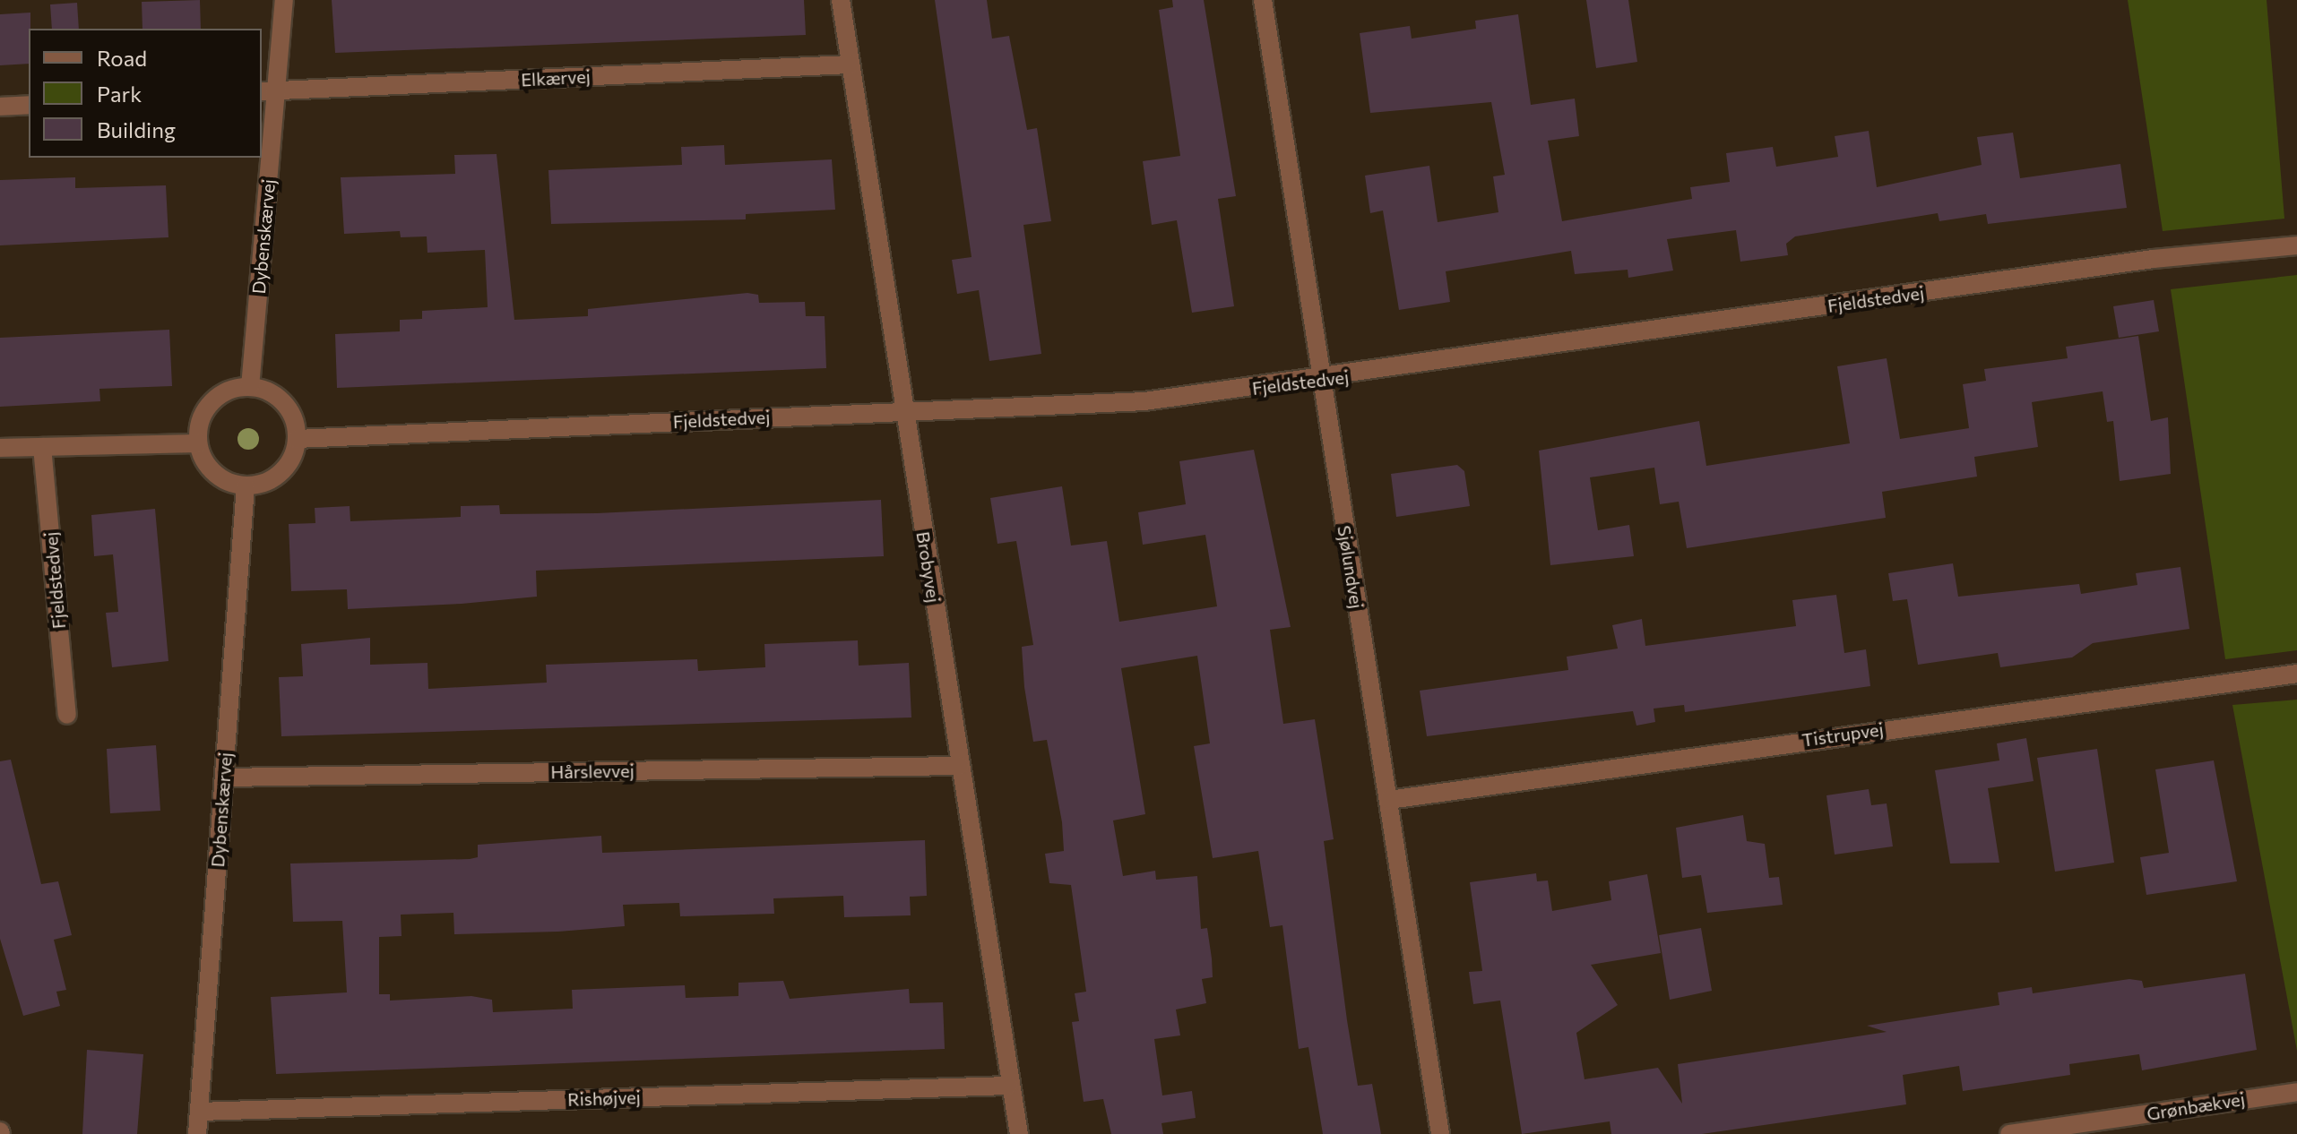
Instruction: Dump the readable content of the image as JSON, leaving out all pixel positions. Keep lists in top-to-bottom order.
{
  "streets": {
    "street": [
      "Elkærvej",
      "Dybenskærvej",
      "Fjeldstedvej",
      "Brobyvej",
      "Sjølundvej",
      "Tistrupvej",
      "Hårslevvej",
      "Rishøjvej",
      "Grønbækvej"
    ]
  },
  "crossings": [
    ["Elkærvej", "Dybenskærvej"],
    ["Elkærvej", "Brobyvej"],
    ["Dybenskærvej", "Fjeldstedvej"],
    ["Dybenskærvej", "Hårslevvej"],
    ["Dybenskærvej", "Rishøjvej"],
    ["Fjeldstedvej", "Brobyvej"],
    ["Fjeldstedvej", "Sjølundvej"],
    ["Brobyvej", "Hårslevvej"],
    ["Brobyvej", "Rishøjvej"],
    ["Sjølundvej", "Tistrupvej"]
  ],
  "legend": ["Road", "Park", "Building"]
}
